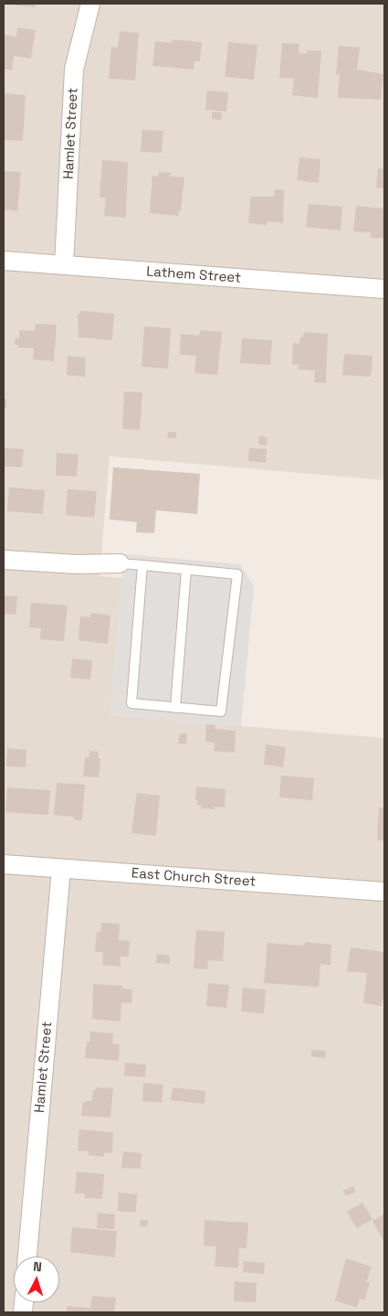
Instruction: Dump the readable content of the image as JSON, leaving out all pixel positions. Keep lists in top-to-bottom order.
{
  "streets": {
    "street": ["Hamlet Street", "Lathem Street", "East Church Street"]
  },
  "crossings": [
    ["Hamlet Street", "Lathem Street"],
    ["Hamlet Street", "East Church Street"]
  ],
  "north": "top"
}
